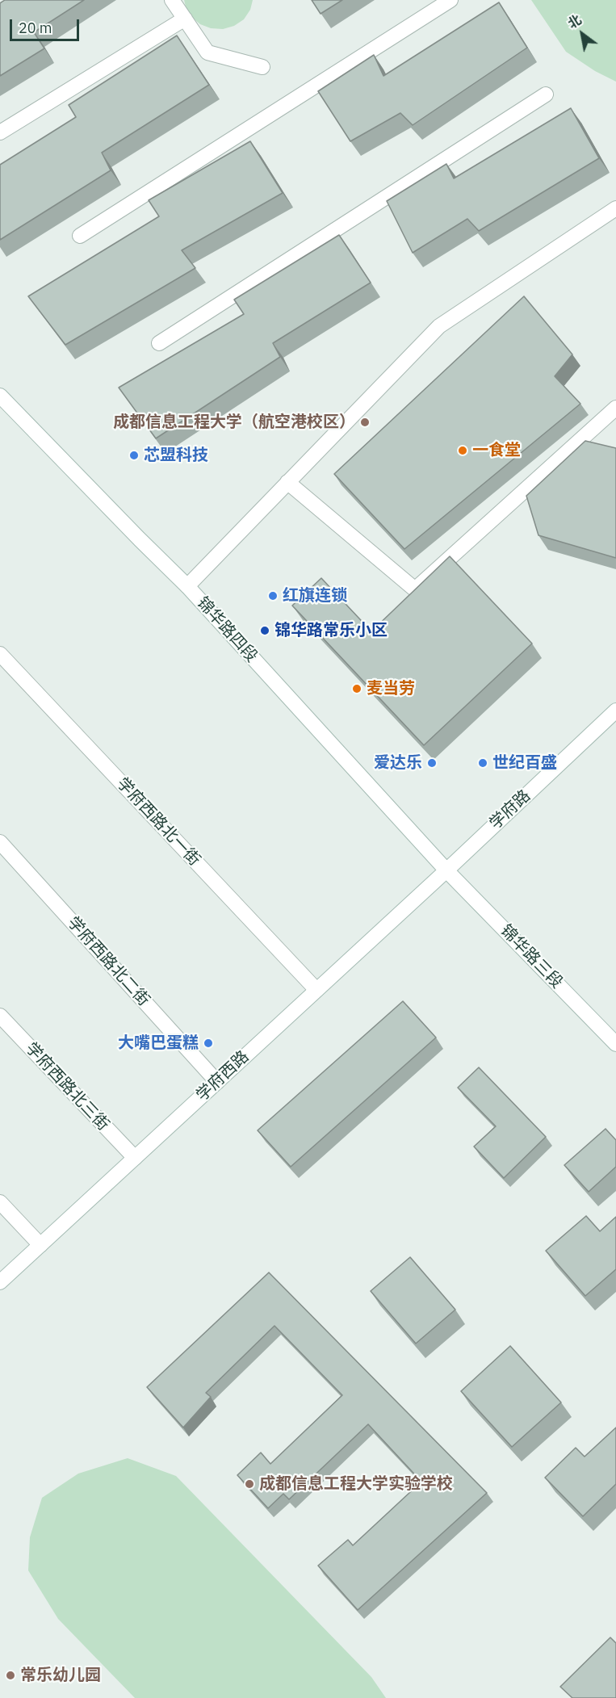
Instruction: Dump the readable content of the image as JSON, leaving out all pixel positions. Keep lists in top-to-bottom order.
{
  "streets": {
    "street": [
      "锦华路四段",
      "学府路",
      "学府西路北一街",
      "锦华路三段",
      "学府西路北二街",
      "学府西路",
      "学府西路北三街"
    ]
  },
  "crossings": [
    ["锦华路四段", "学府路"],
    ["锦华路四段", "锦华路三段"],
    ["锦华路四段", "学府西路"],
    ["学府路", "锦华路三段"],
    ["学府路", "学府西路"],
    ["学府西路北一街", "学府西路"],
    ["锦华路三段", "学府西路"],
    ["学府西路北二街", "学府西路"],
    ["学府西路", "学府西路北三街"]
  ],
  "places": [
    "成都信息工程大学（航空港校区）",
    "一食堂",
    "芯盟科技",
    "红旗连锁",
    "锦华路常乐小区",
    "麦当劳",
    "爱达乐",
    "世纪百盛",
    "大嘴巴蛋糕",
    "成都信息工程大学实验学校",
    "常乐幼儿园"
  ],
  "scale_bar": "20 m",
  "north": "top left"
}
